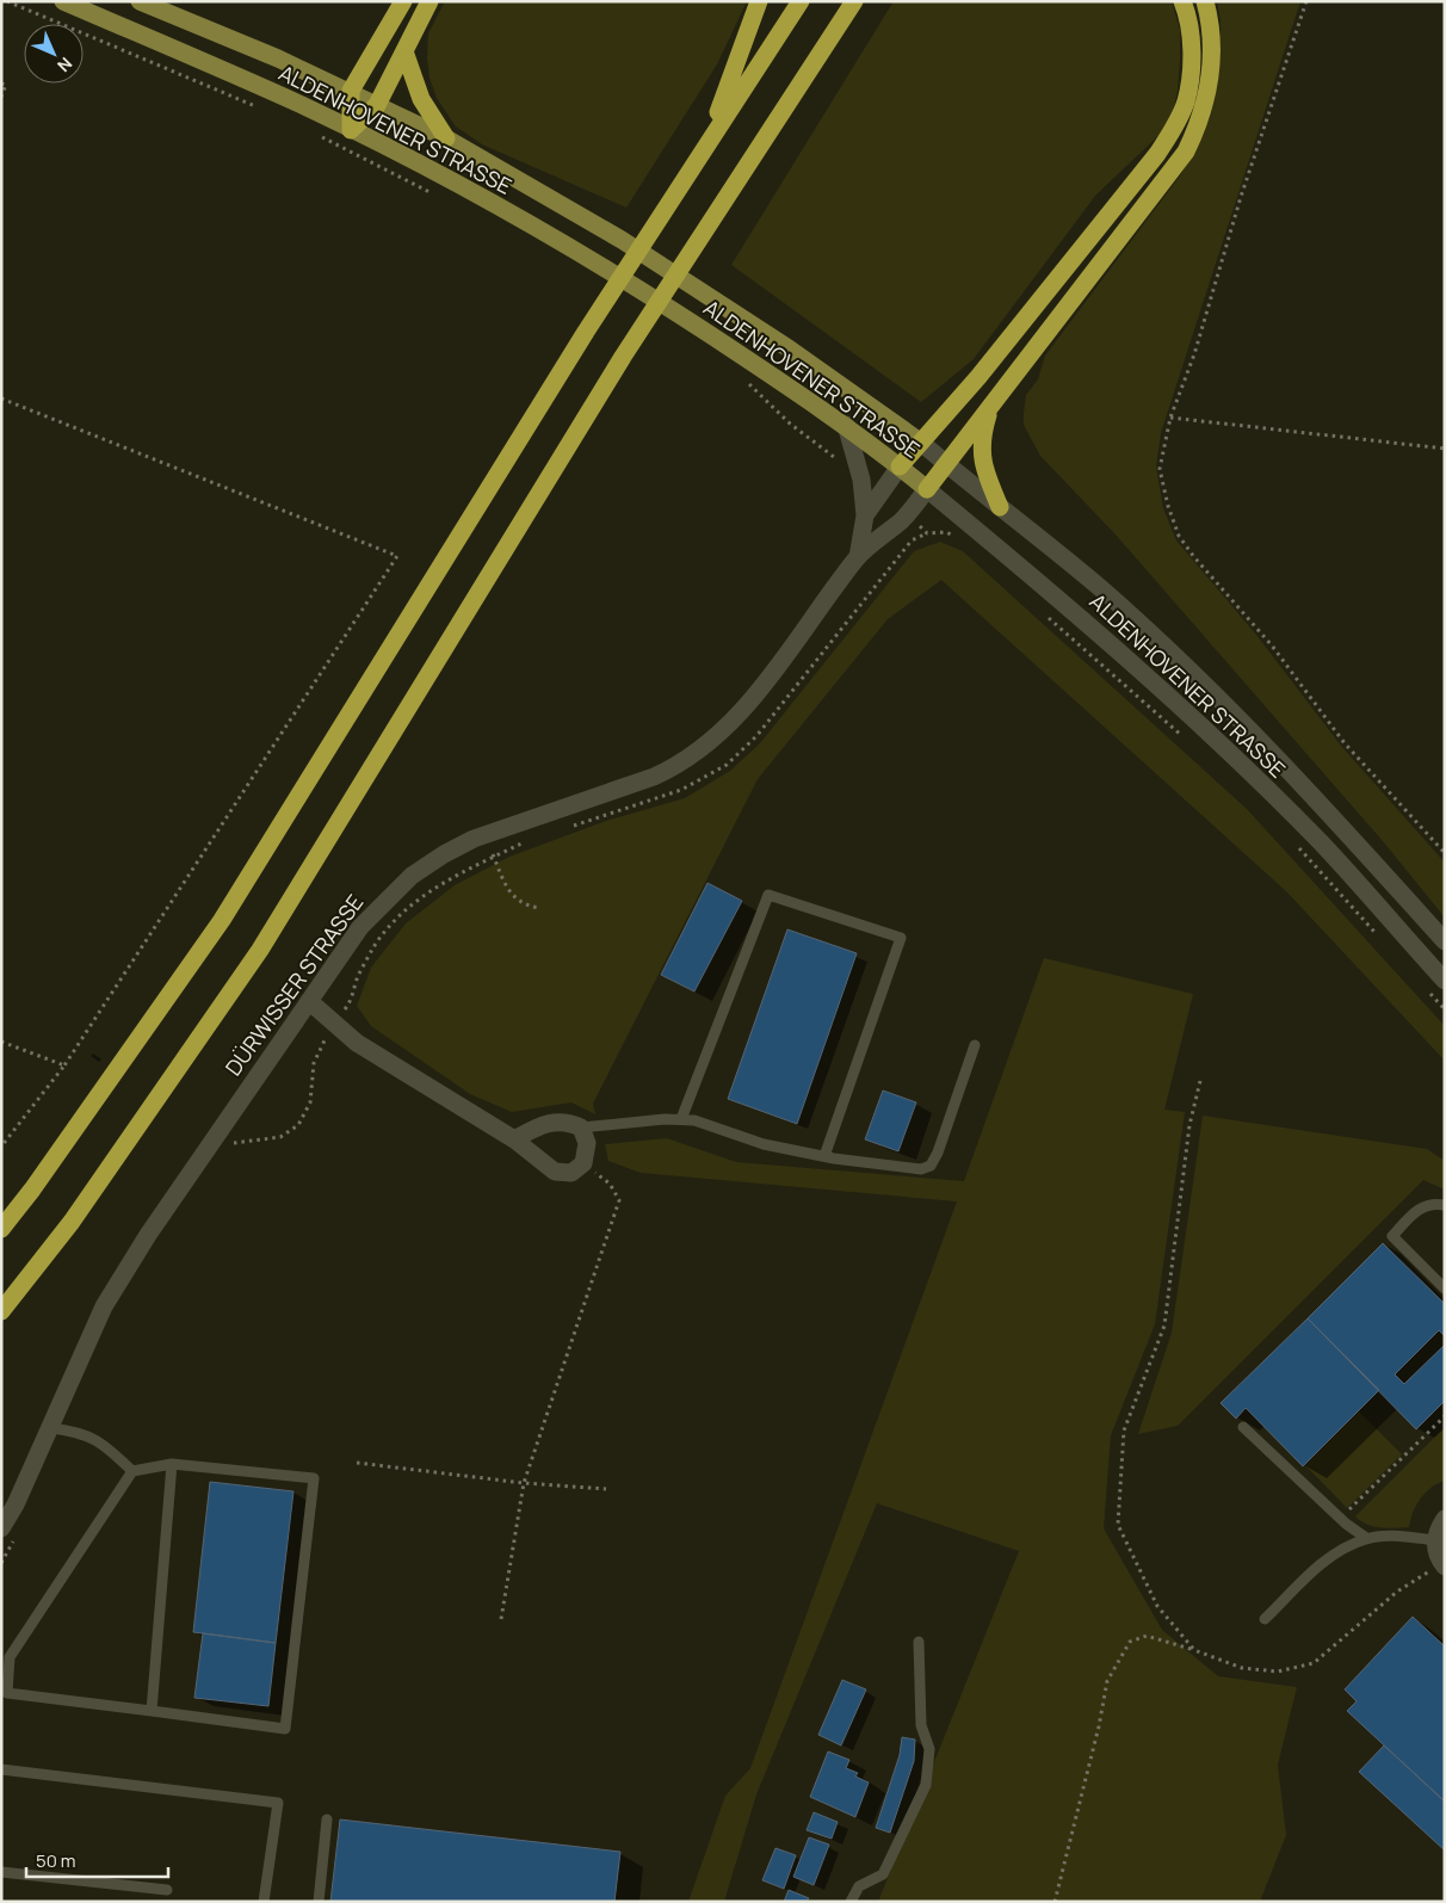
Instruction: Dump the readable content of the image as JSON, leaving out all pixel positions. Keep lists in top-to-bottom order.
{
  "streets": {
    "main road": ["ALDENHOVENER STRASSE"],
    "street": ["DÜRWISSER STRASSE"]
  },
  "crossings": [
    ["ALDENHOVENER STRASSE", "DÜRWISSER STRASSE"]
  ],
  "scale_bar": "50 m",
  "north": "bottom right"
}
